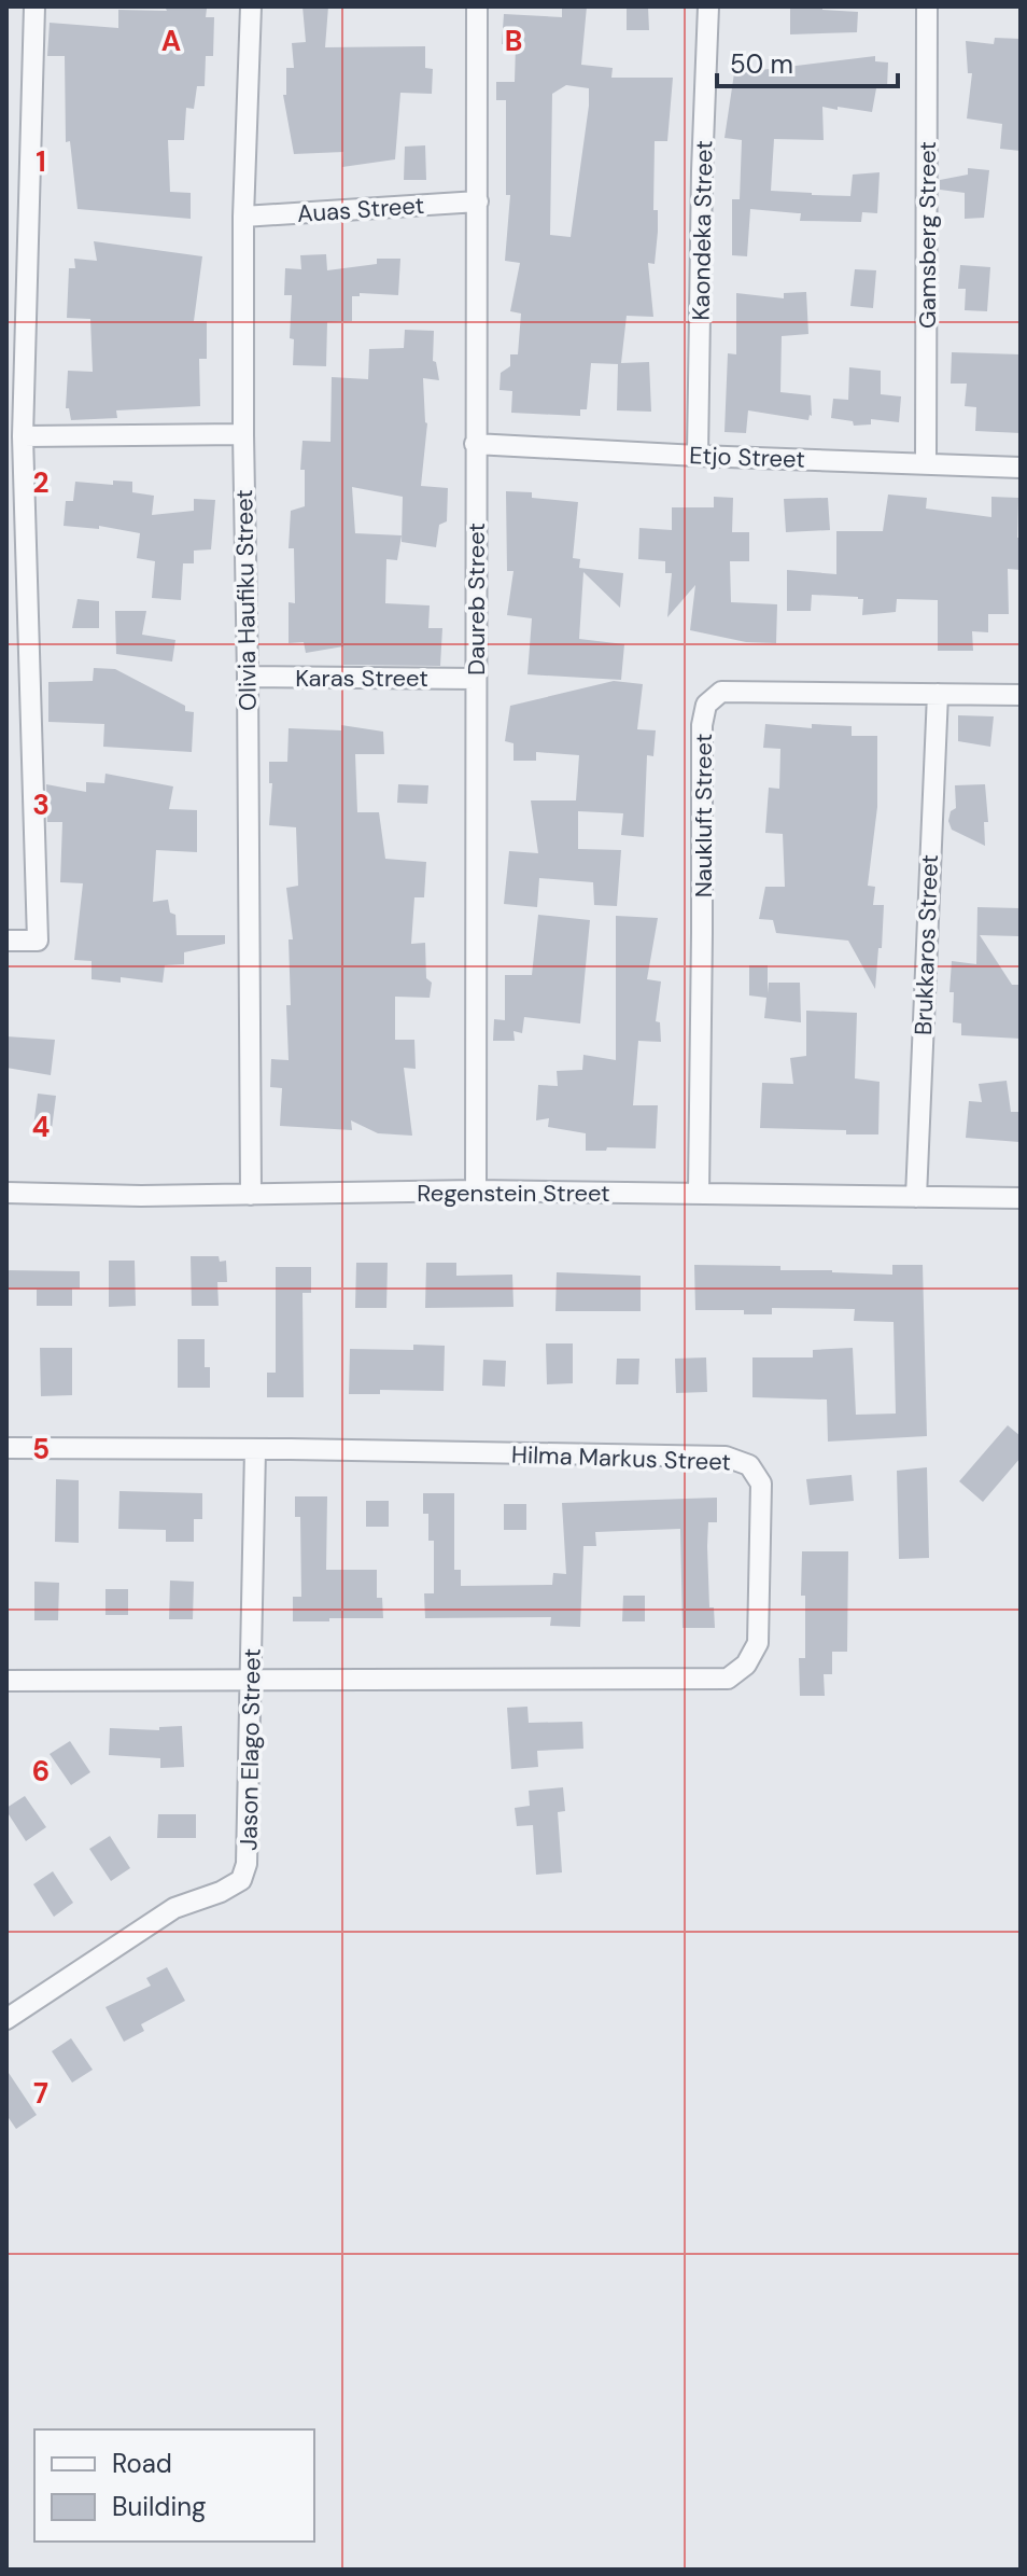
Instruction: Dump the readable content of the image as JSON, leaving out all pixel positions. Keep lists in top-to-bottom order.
{
  "streets": {
    "street": [
      "Auas Street",
      "Kaondeka Street",
      "Gamsberg Street",
      "Etjo Street",
      "Daureb Street",
      "Olivia Haufiku Street",
      "Karas Street",
      "Naukluft Street",
      "Brukkaros Street",
      "Regenstein Street",
      "Hilma Markus Street",
      "Jason Elago Street"
    ]
  },
  "crossings": [
    ["Auas Street", "Daureb Street"],
    ["Auas Street", "Olivia Haufiku Street"],
    ["Kaondeka Street", "Etjo Street"],
    ["Gamsberg Street", "Etjo Street"],
    ["Etjo Street", "Daureb Street"],
    ["Daureb Street", "Karas Street"],
    ["Daureb Street", "Regenstein Street"],
    ["Olivia Haufiku Street", "Karas Street"],
    ["Olivia Haufiku Street", "Regenstein Street"],
    ["Naukluft Street", "Brukkaros Street"],
    ["Naukluft Street", "Regenstein Street"],
    ["Brukkaros Street", "Regenstein Street"],
    ["Hilma Markus Street", "Jason Elago Street"]
  ],
  "legend": ["Road", "Building"],
  "scale_bar": "50 m",
  "grid": {
    "columns": ["A", "B"],
    "rows": [
      "1",
      "2",
      "3",
      "4",
      "5",
      "6",
      "7"
    ]
  }
}
